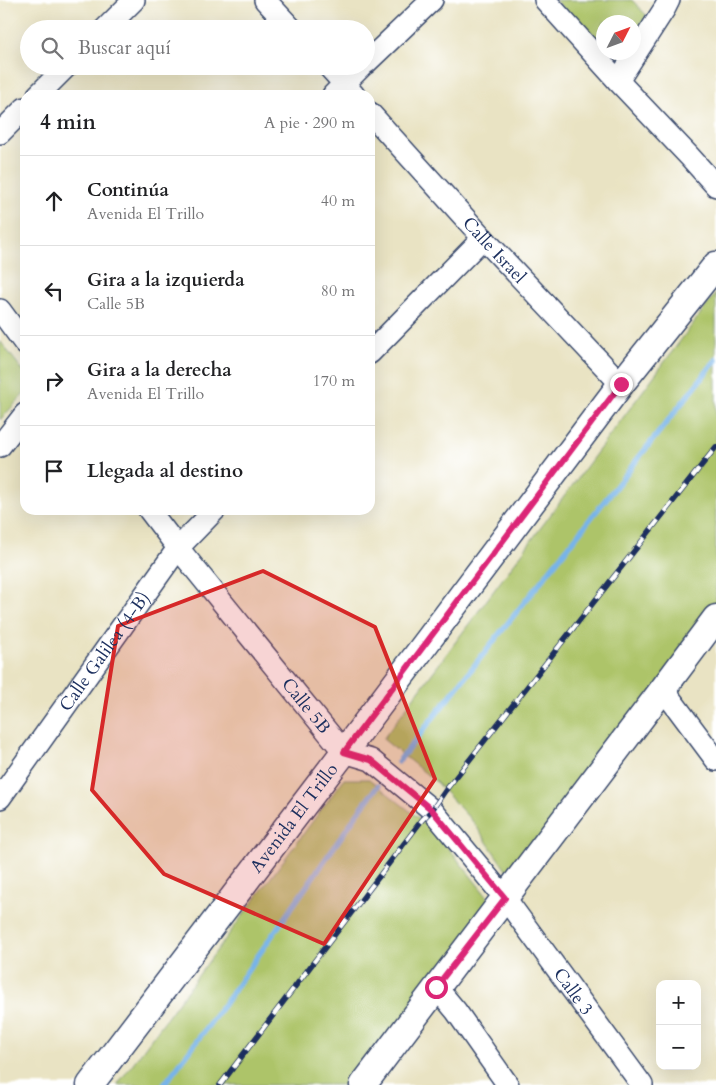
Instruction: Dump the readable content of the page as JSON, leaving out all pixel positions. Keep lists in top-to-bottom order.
{
  "streets": {
    "main road": ["Avenida El Trillo"],
    "street": [
      "Calle Israel",
      "Calle Galilea (4-B)",
      "Calle 5B",
      "Calle 3"
    ]
  },
  "crossings": [
    ["Calle Israel", "Avenida El Trillo"],
    ["Calle Galilea (4-B)", "Calle 5B"],
    ["Calle 5B", "Avenida El Trillo"]
  ],
  "north": "top right",
  "page": {
    "search": "Buscar aquí",
    "heading": ["4 min", "A pie · 290 m"],
    "list": [
      ["Continúa", "Avenida El Trillo", "40 m"],
      ["Gira a la izquierda", "Calle 5B", "80 m"],
      ["Gira a la derecha", "Avenida El Trillo", "170 m"],
      "Llegada al destino"
    ],
    "map_buttons": ["+", "−"]
  }
}
